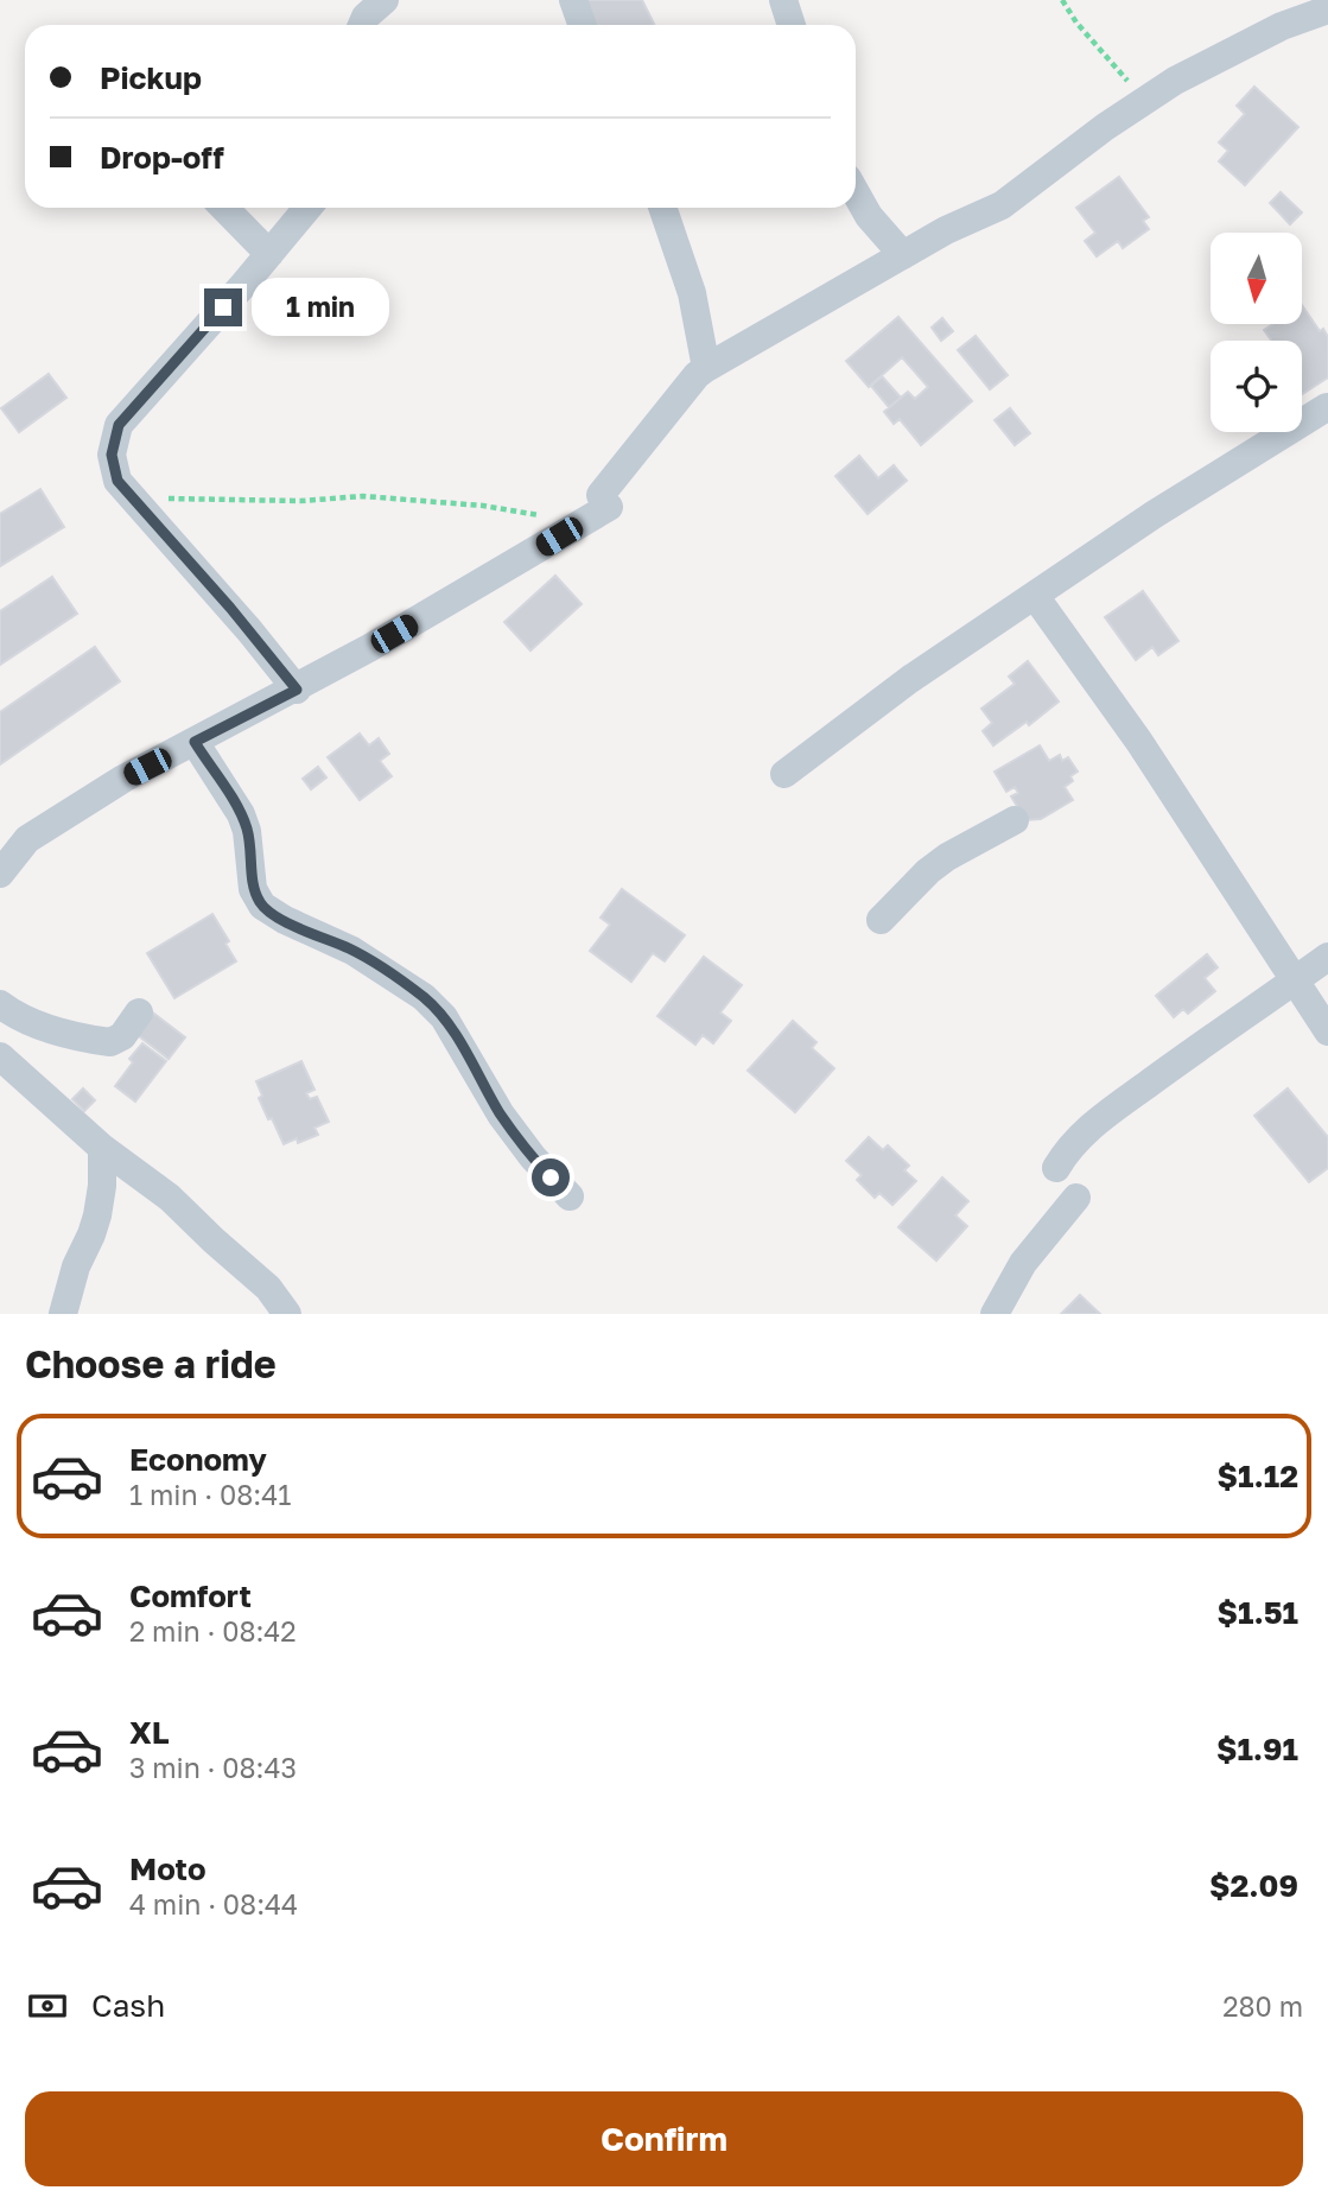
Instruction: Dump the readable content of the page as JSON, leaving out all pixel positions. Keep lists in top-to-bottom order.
{
  "north": "bottom",
  "page": {
    "banner": ["Pickup", "Drop-off"],
    "bubble": "1 min",
    "heading": "Choose a ride",
    "list": [
      {
        "name": "Economy",
        "note": "1 min · 08:41",
        "value": "$1.12"
      },
      {
        "name": "Comfort",
        "note": "2 min · 08:42",
        "value": "$1.51"
      },
      {
        "name": "XL",
        "note": "3 min · 08:43",
        "value": "$1.91"
      },
      {
        "name": "Moto",
        "note": "4 min · 08:44",
        "value": "$2.09"
      }
    ],
    "pay": ["Cash", "280 m"],
    "buttons": "Confirm"
  }
}
